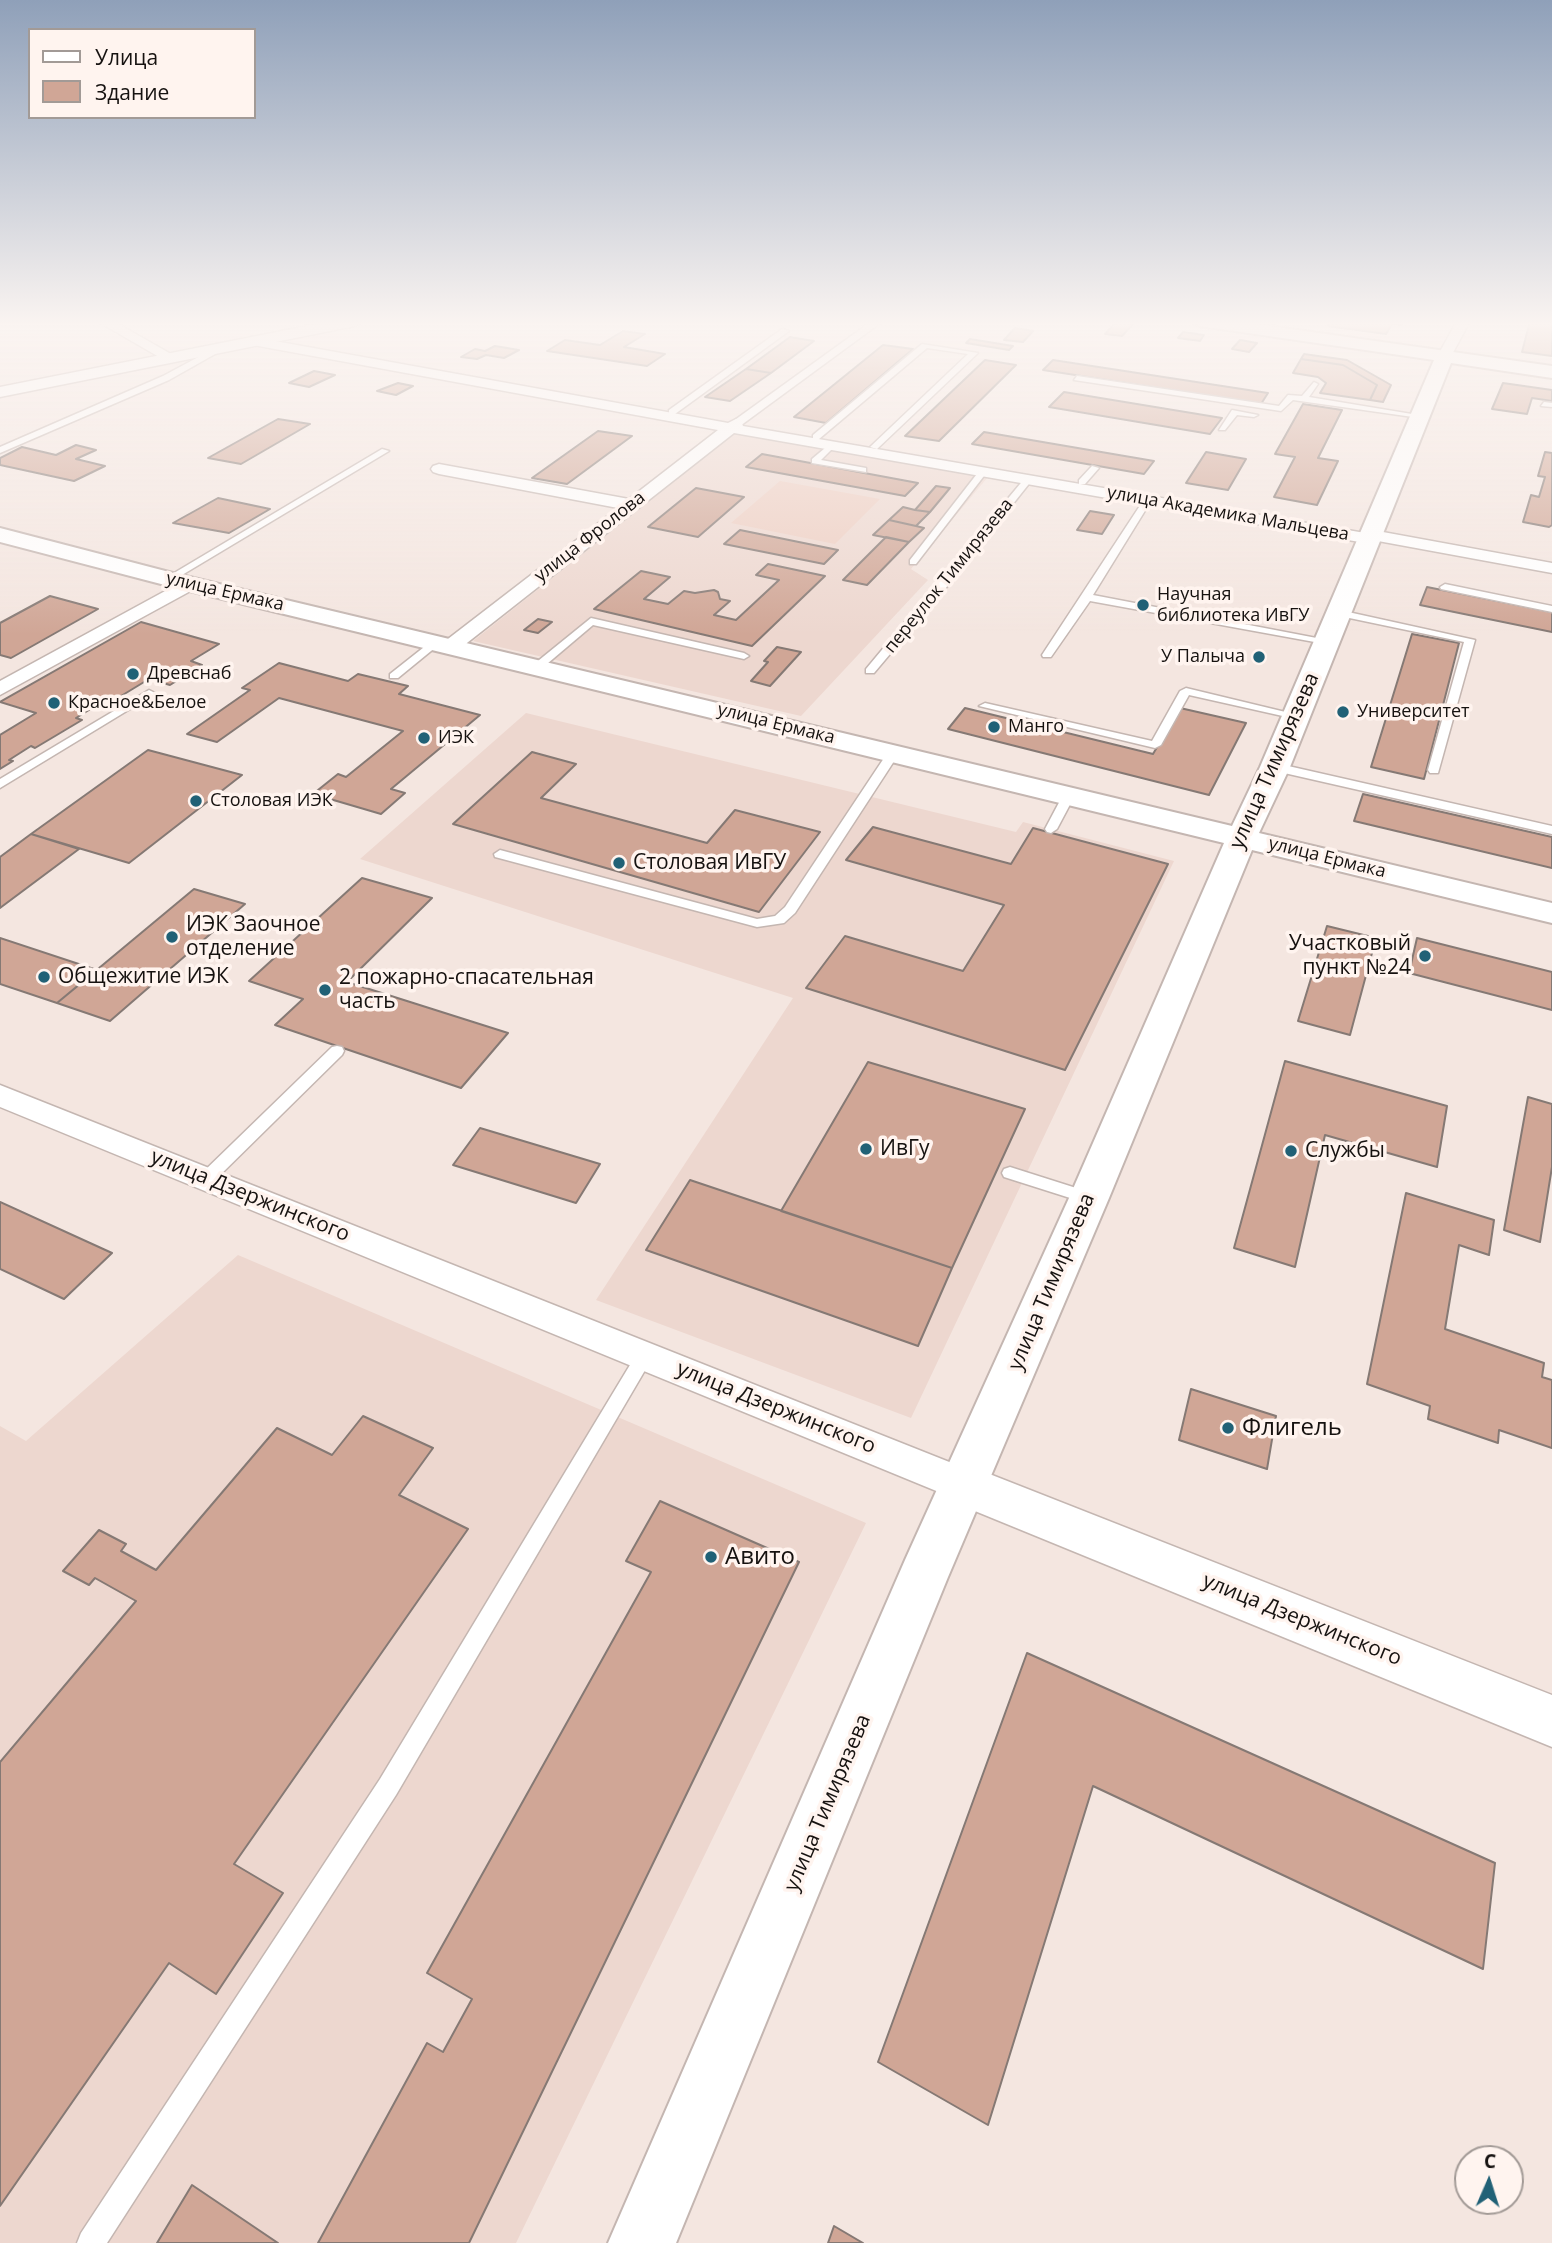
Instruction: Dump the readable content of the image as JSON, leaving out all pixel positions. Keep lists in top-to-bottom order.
{
  "streets": {
    "main road": ["улица Ермака", "улица Тимирязева"],
    "street": ["улица Академика Мальцева", "улица Фролова", "улица Дзержинского"],
    "lane": ["переулок Тимирязева"]
  },
  "crossings": [
    ["улица Академика Мальцева", "улица Фролова"],
    ["улица Академика Мальцева", "переулок Тимирязева"],
    ["улица Академика Мальцева", "улица Тимирязева"],
    ["улица Фролова", "улица Ермака"],
    ["улица Ермака", "улица Тимирязева"],
    ["улица Тимирязева", "улица Дзержинского"]
  ],
  "places": [
    "Научная библиотека ИвГУ",
    "У Палыча",
    "Древснаб",
    "Красное&Белое",
    "Университет",
    "Манго",
    "ИЭК",
    "Столовая ИЭК",
    "Столовая ИвГУ",
    "ИЭК Заочное отделение",
    "Участковый пункт №24",
    "Общежитие ИЭК",
    "2 пожарно-спасательная часть",
    "ИвГу",
    "Службы",
    "Флигель",
    "Авито"
  ],
  "legend": ["Улица", "Здание"],
  "north": "top"
}
